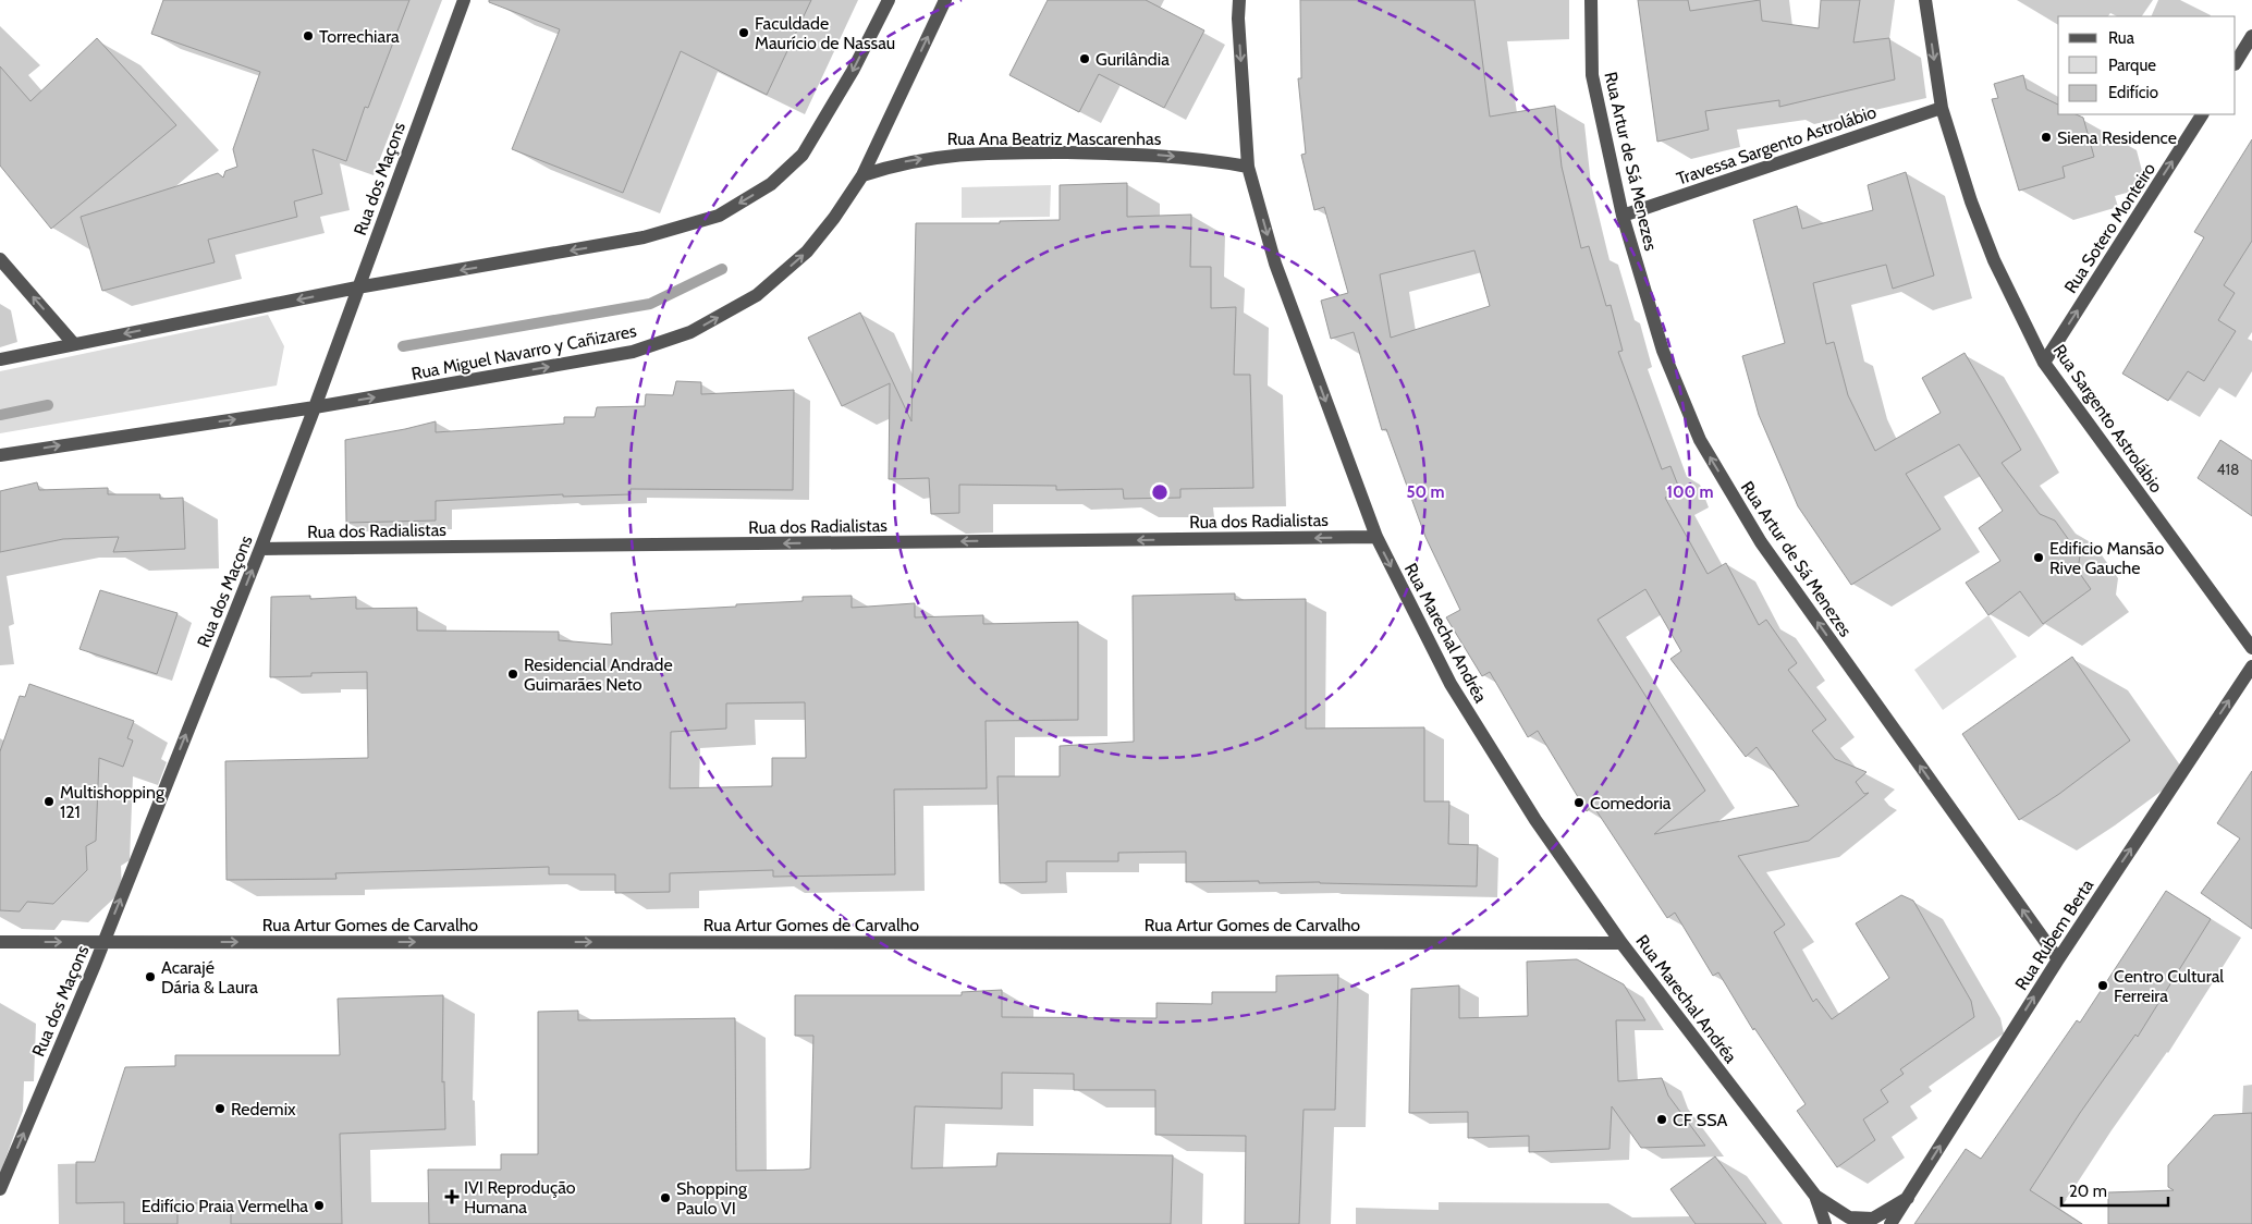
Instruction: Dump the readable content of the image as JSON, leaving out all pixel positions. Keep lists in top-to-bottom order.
{
  "streets": {
    "street": [
      "Rua Ana Beatriz Mascarenhas",
      "Travessa Sargento Astrolábio",
      "Rua Artur de Sá Menezes",
      "Rua dos Maçons",
      "Rua Sotero Monteiro",
      "Rua Miguel Navarro y Cañizares",
      "Rua Sargento Astrolábio",
      "Rua dos Radialistas",
      "Rua Marechal Andréa",
      "Rua Artur Gomes de Carvalho",
      "Rua Rubem Berta"
    ]
  },
  "crossings": [
    ["Rua Ana Beatriz Mascarenhas", "Rua Miguel Navarro y Cañizares"],
    ["Rua Ana Beatriz Mascarenhas", "Rua Marechal Andréa"],
    ["Travessa Sargento Astrolábio", "Rua Artur de Sá Menezes"],
    ["Travessa Sargento Astrolábio", "Rua Sargento Astrolábio"],
    ["Rua Artur de Sá Menezes", "Rua Rubem Berta"],
    ["Rua dos Maçons", "Rua Miguel Navarro y Cañizares"],
    ["Rua dos Maçons", "Rua dos Radialistas"],
    ["Rua dos Maçons", "Rua Artur Gomes de Carvalho"],
    ["Rua Sotero Monteiro", "Rua Sargento Astrolábio"],
    ["Rua dos Radialistas", "Rua Marechal Andréa"],
    ["Rua Marechal Andréa", "Rua Artur Gomes de Carvalho"],
    ["Rua Marechal Andréa", "Rua Rubem Berta"]
  ],
  "one_way": [
    "Rua Ana Beatriz Mascarenhas",
    "Rua Artur de Sá Menezes",
    "Rua dos Maçons",
    "Rua Sotero Monteiro",
    "Rua dos Radialistas",
    "Rua Marechal Andréa",
    "Rua Artur Gomes de Carvalho",
    "Rua Rubem Berta"
  ],
  "places": {
    "other": [
      "Faculdade Maurício de Nassau",
      "Torrechiara",
      "Gurilândia",
      "Siena Residence",
      "Edificio Mansão Rive Gauche",
      "Residencial Andrade Guimarães Neto",
      "Multishopping 121",
      "Comedoria",
      "Acarajé Dária & Laura",
      "Centro Cultural Ferreira",
      "Redemix",
      "CF SSA",
      "Shopping Paulo VI",
      "Edifício Praia Vermelha"
    ],
    "health": ["IVI Reprodução Humana"]
  },
  "house_numbers": ["418"],
  "legend": ["Rua", "Parque", "Edifício"],
  "scale_bar": "20 m",
  "rings": ["50 m", "100 m"]
}
